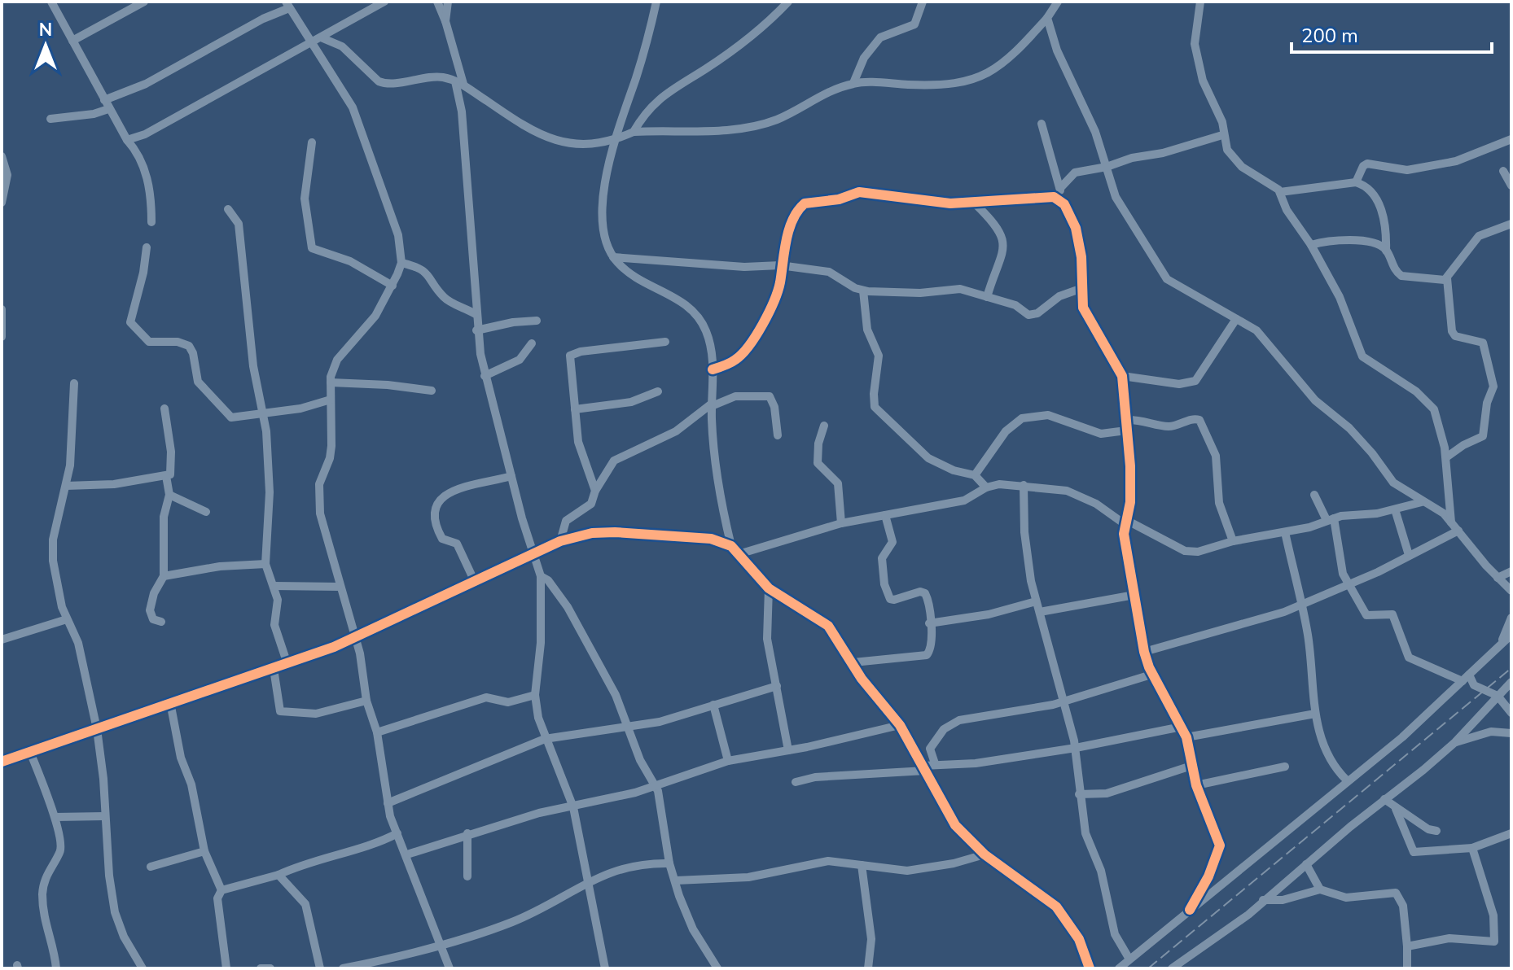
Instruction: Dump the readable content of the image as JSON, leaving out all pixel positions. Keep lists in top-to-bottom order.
{
  "scale_bar": "200 m",
  "north": "top"
}
